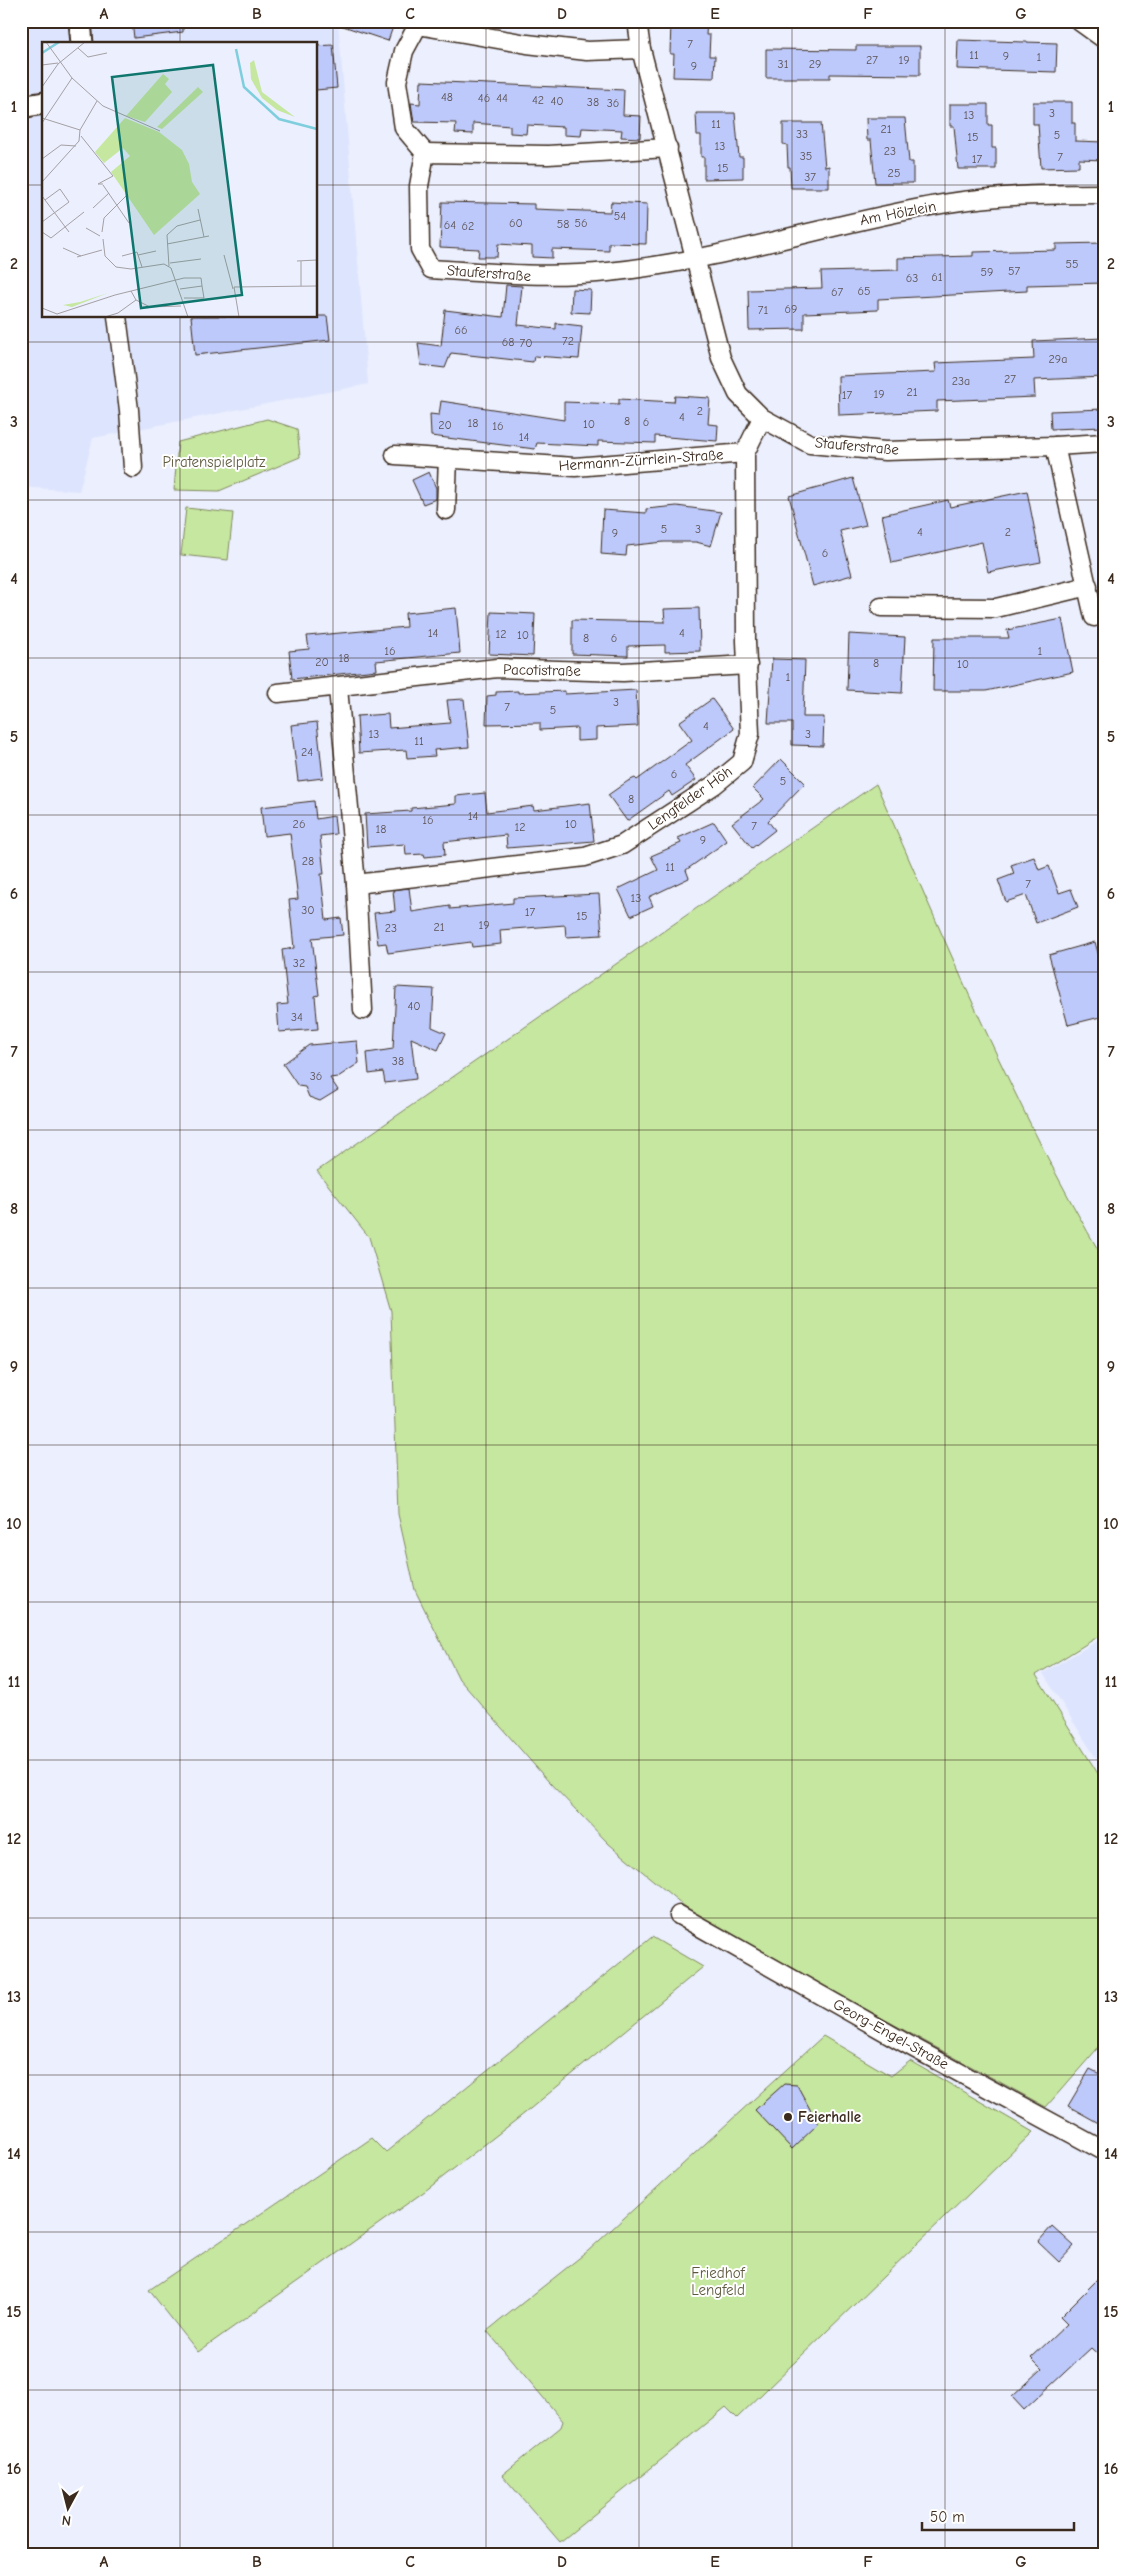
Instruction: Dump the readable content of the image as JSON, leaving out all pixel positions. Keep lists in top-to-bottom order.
{
  "streets": {
    "street": [
      "Am Hölzlein",
      "Stauferstraße",
      "Hermann-Zürrlein-Straße",
      "Pacotistraße",
      "Lengfelder Höh",
      "Georg-Engel-Straße"
    ]
  },
  "crossings": [
    ["Am Hölzlein", "Stauferstraße"],
    ["Stauferstraße", "Lengfelder Höh"],
    ["Hermann-Zürrlein-Straße", "Lengfelder Höh"],
    ["Pacotistraße", "Lengfelder Höh"]
  ],
  "parks": ["Piratenspielplatz", "Friedhof Lengfeld"],
  "places": ["Feierhalle"],
  "house_numbers": [
    "7",
    "11",
    "9",
    "1",
    "27",
    "19",
    "31",
    "29",
    "9",
    "48",
    "46",
    "44",
    "42",
    "40",
    "38",
    "36",
    "3",
    "13",
    "11",
    "21",
    "33",
    "5",
    "15",
    "13",
    "23",
    "35",
    "7",
    "17",
    "15",
    "25",
    "37",
    "54",
    "60",
    "56",
    "58",
    "64",
    "62",
    "55",
    "57",
    "59",
    "61",
    "63",
    "65",
    "67",
    "69",
    "71",
    "66",
    "72",
    "68",
    "70",
    "29a",
    "27",
    "23a",
    "21",
    "19",
    "17",
    "2",
    "4",
    "8",
    "6",
    "18",
    "10",
    "20",
    "16",
    "14",
    "5",
    "3",
    "4",
    "2",
    "9",
    "6",
    "14",
    "4",
    "12",
    "10",
    "8",
    "6",
    "16",
    "1",
    "18",
    "20",
    "8",
    "10",
    "1",
    "3",
    "7",
    "5",
    "4",
    "13",
    "3",
    "11",
    "24",
    "6",
    "5",
    "8",
    "14",
    "16",
    "26",
    "10",
    "7",
    "12",
    "18",
    "9",
    "28",
    "11",
    "7",
    "13",
    "30",
    "17",
    "15",
    "19",
    "21",
    "23",
    "32",
    "40",
    "34",
    "38",
    "36"
  ],
  "scale_bar": "50 m",
  "north": "bottom",
  "grid": {
    "columns": [
      "A",
      "B",
      "C",
      "D",
      "E",
      "F",
      "G"
    ],
    "rows": [
      "1",
      "2",
      "3",
      "4",
      "5",
      "6",
      "7",
      "8",
      "9",
      "10",
      "11",
      "12",
      "13",
      "14",
      "15",
      "16"
    ]
  }
}
